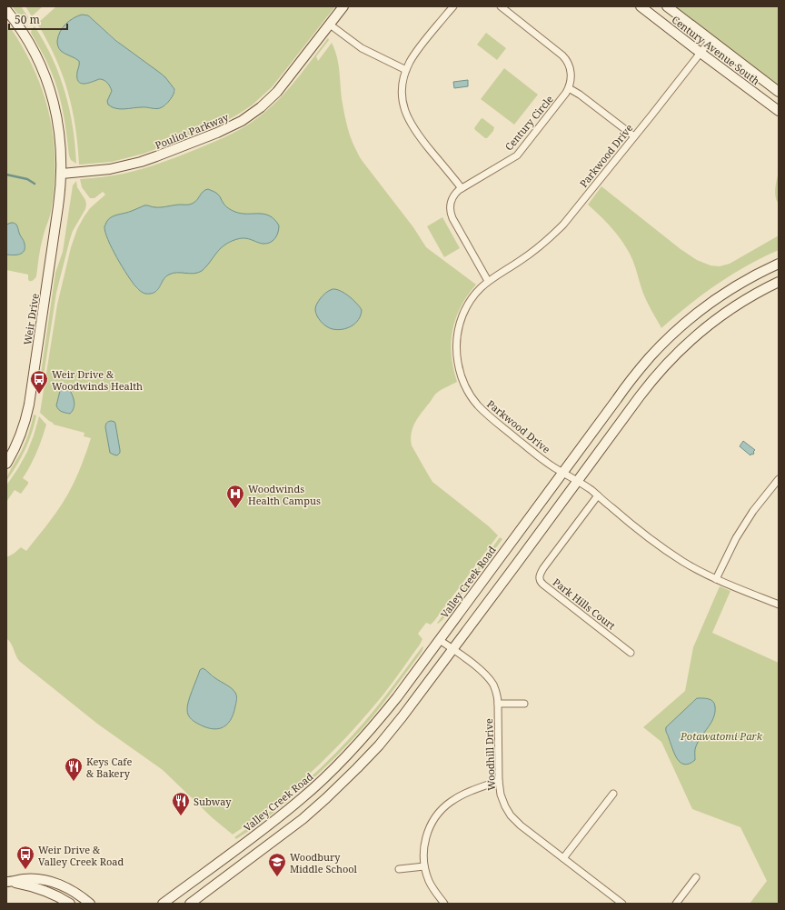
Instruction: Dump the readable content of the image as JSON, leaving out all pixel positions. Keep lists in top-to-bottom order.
{
  "streets": {
    "main road": [
      "Century Avenue South",
      "Pouliot Parkway",
      "Weir Drive",
      "Valley Creek Road"
    ],
    "street": [
      "Century Circle",
      "Parkwood Drive",
      "Park Hills Court",
      "Woodhill Drive"
    ]
  },
  "crossings": [
    ["Century Avenue South", "Parkwood Drive"],
    ["Century Circle", "Parkwood Drive"],
    ["Pouliot Parkway", "Weir Drive"],
    ["Parkwood Drive", "Valley Creek Road"],
    ["Parkwood Drive", "Park Hills Court"],
    ["Valley Creek Road", "Woodhill Drive"]
  ],
  "parks": ["Potawatomi Park"],
  "places": {
    "bus stop": ["Weir Drive & Woodwinds Health", "Weir Drive & Valley Creek Road"],
    "hospital": ["Woodwinds Health Campus"],
    "restaurant": ["Keys Cafe & Bakery", "Subway"],
    "school or university": ["Woodbury Middle School"]
  },
  "scale_bar": "50 m"
}
